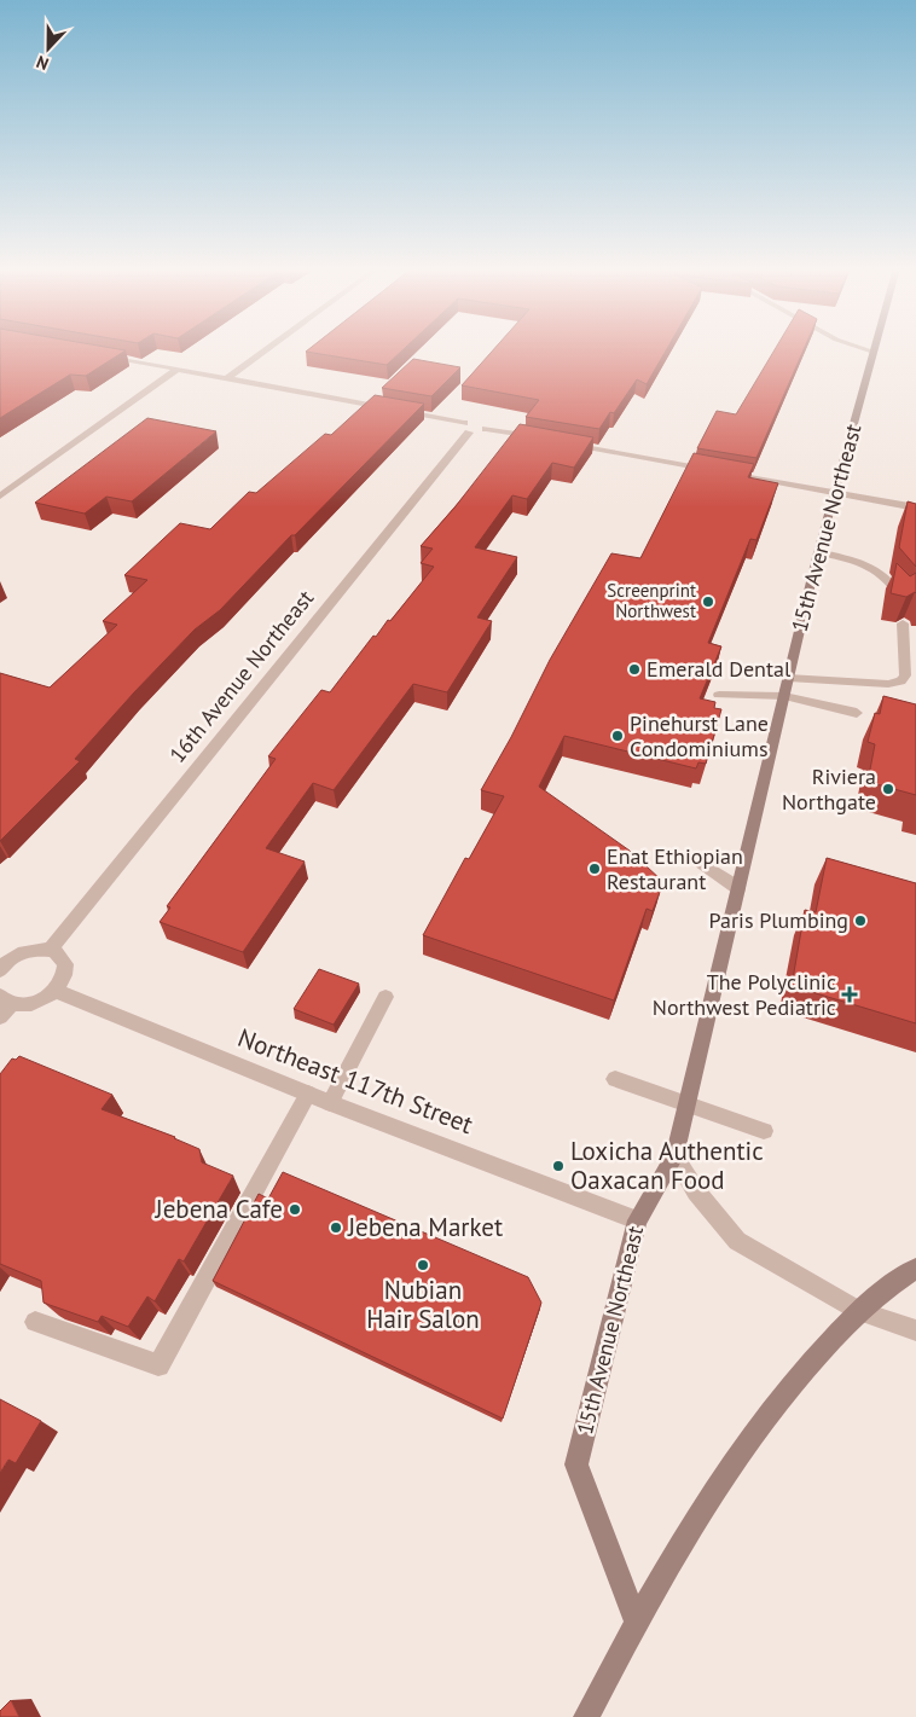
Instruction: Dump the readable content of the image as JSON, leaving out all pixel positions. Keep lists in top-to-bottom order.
{
  "streets": {
    "street": ["15th Avenue Northeast", "16th Avenue Northeast", "Northeast 117th Street"]
  },
  "crossings": [
    ["15th Avenue Northeast", "Northeast 117th Street"]
  ],
  "places": {
    "other": [
      "Screenprint Northwest",
      "Emerald Dental",
      "Pinehurst Lane Condominiums",
      "Riviera Northgate",
      "Enat Ethiopian Restaurant",
      "Paris Plumbing",
      "Loxicha Authentic Oaxacan Food",
      "Jebena Cafe",
      "Jebena Market",
      "Nubian Hair Salon"
    ],
    "health": ["The Polyclinic Northwest Pediatric"]
  },
  "north": "bottom"
}
